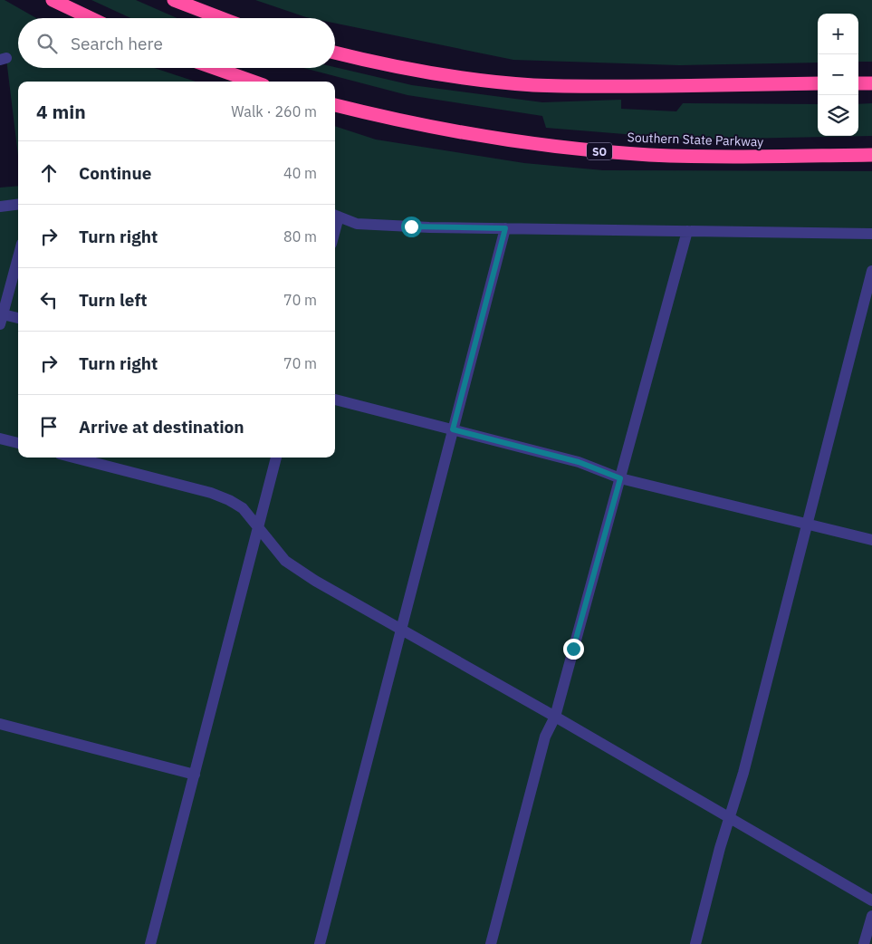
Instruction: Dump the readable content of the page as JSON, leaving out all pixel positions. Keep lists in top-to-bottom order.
{
  "streets": {
    "highway": ["Southern State Parkway", "SO"]
  },
  "page": {
    "map_buttons": ["+", "−"],
    "search": "Search here",
    "heading": ["4 min", "Walk · 260 m"],
    "list": [
      ["Continue", "40 m"],
      ["Turn right", "80 m"],
      ["Turn left", "70 m"],
      ["Turn right", "70 m"],
      "Arrive at destination"
    ]
  }
}
